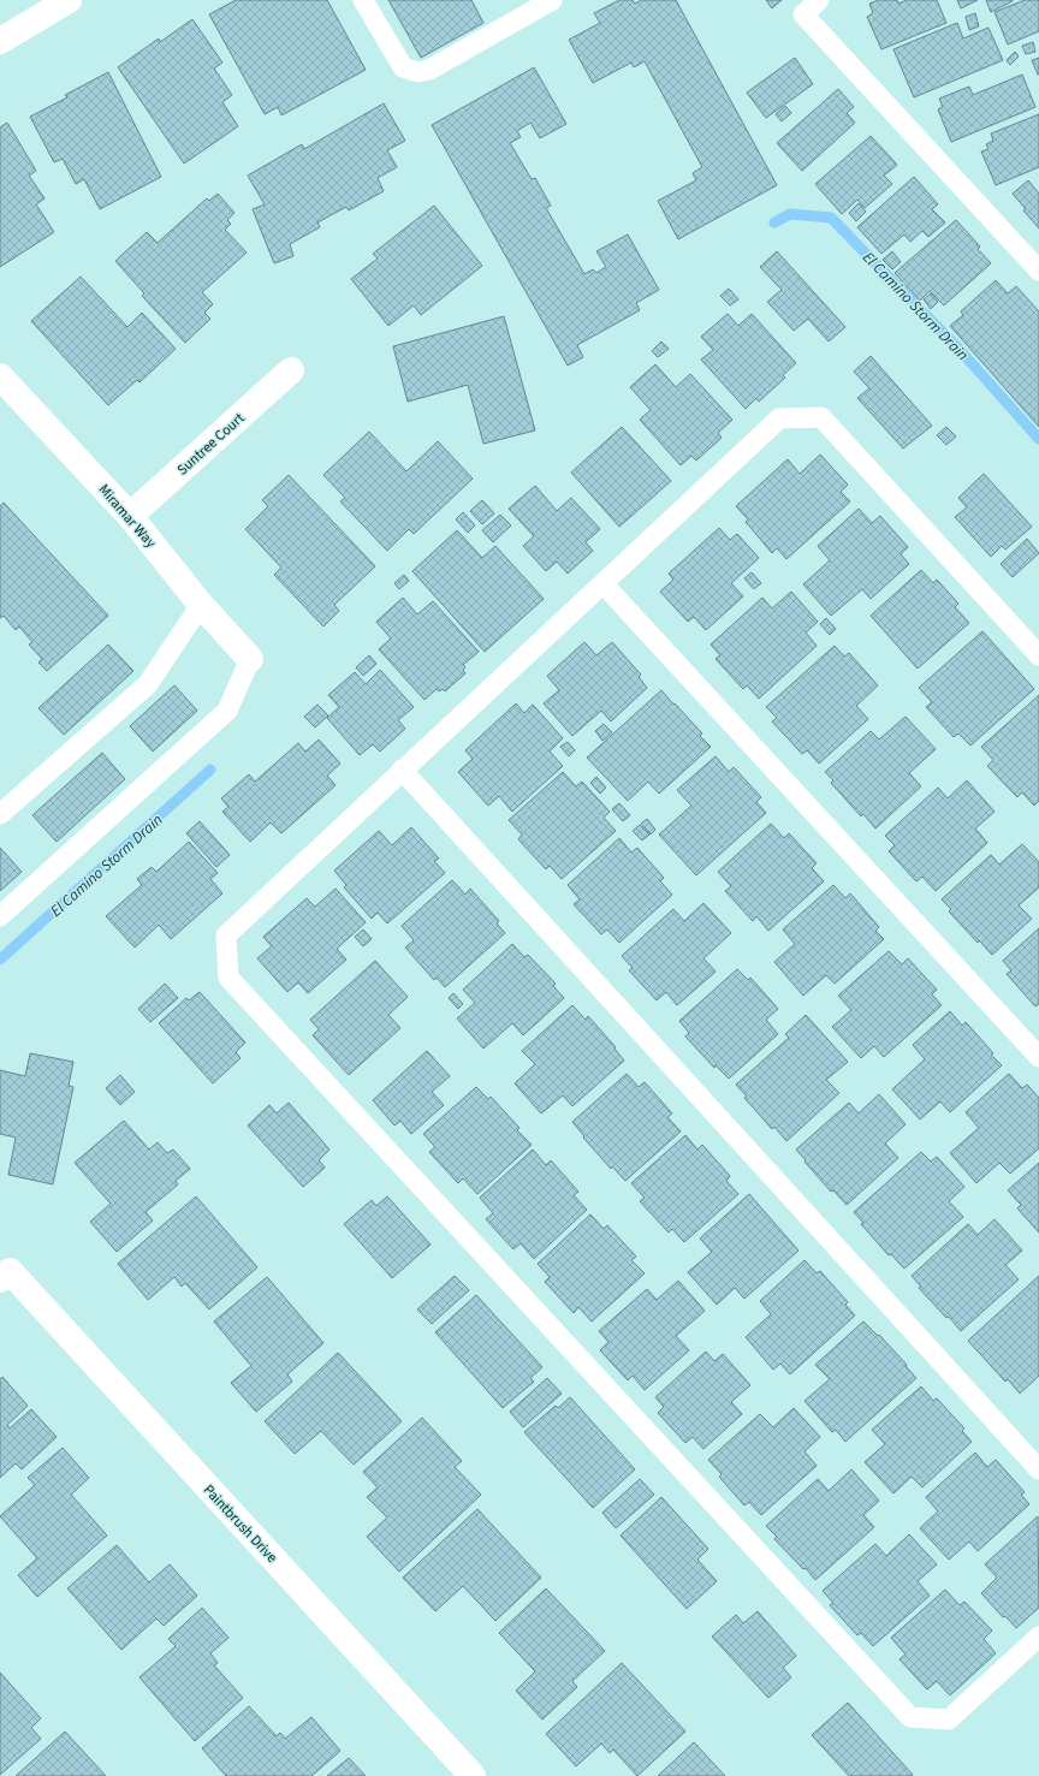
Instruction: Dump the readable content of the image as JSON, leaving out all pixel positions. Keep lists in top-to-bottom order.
{
  "streets": {
    "street": ["Suntree Court", "Miramar Way", "Paintbrush Drive"]
  },
  "crossings": [
    ["Suntree Court", "Miramar Way"]
  ],
  "water": ["El Camino Storm Drain"]
}
